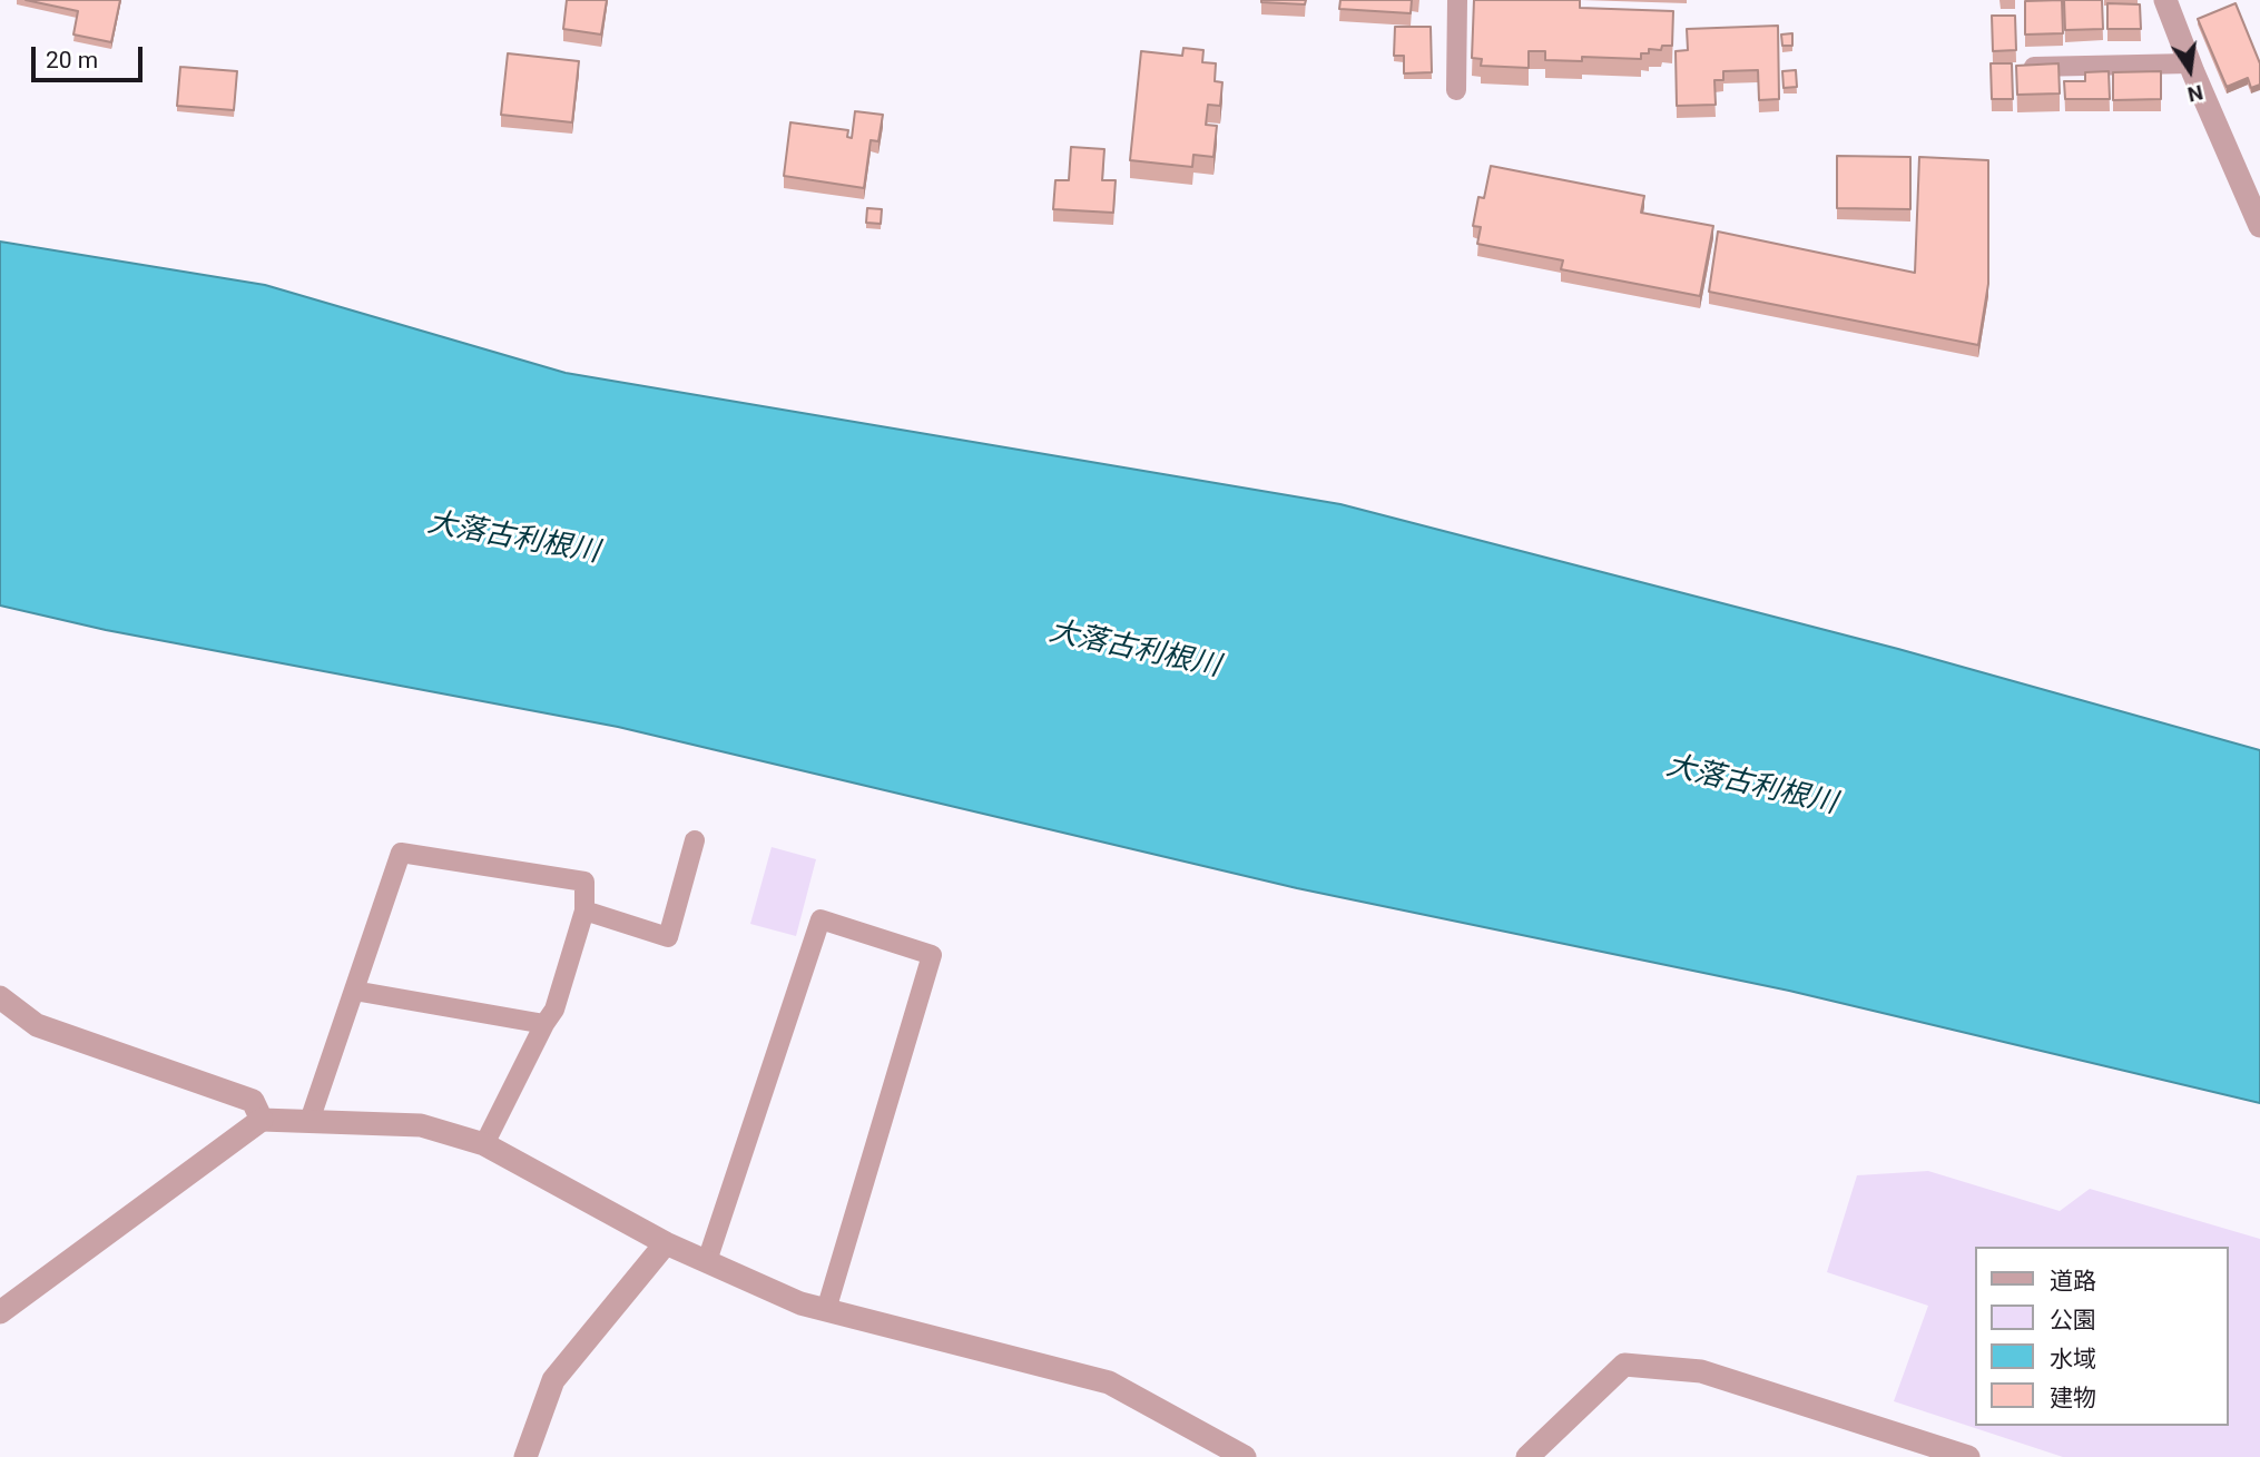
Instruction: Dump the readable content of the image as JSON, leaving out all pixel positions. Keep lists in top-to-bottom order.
{
  "water": ["大落古利根川"],
  "legend": [
    "道路",
    "公園",
    "水域",
    "建物"
  ],
  "scale_bar": "20 m",
  "north": "bottom"
}
